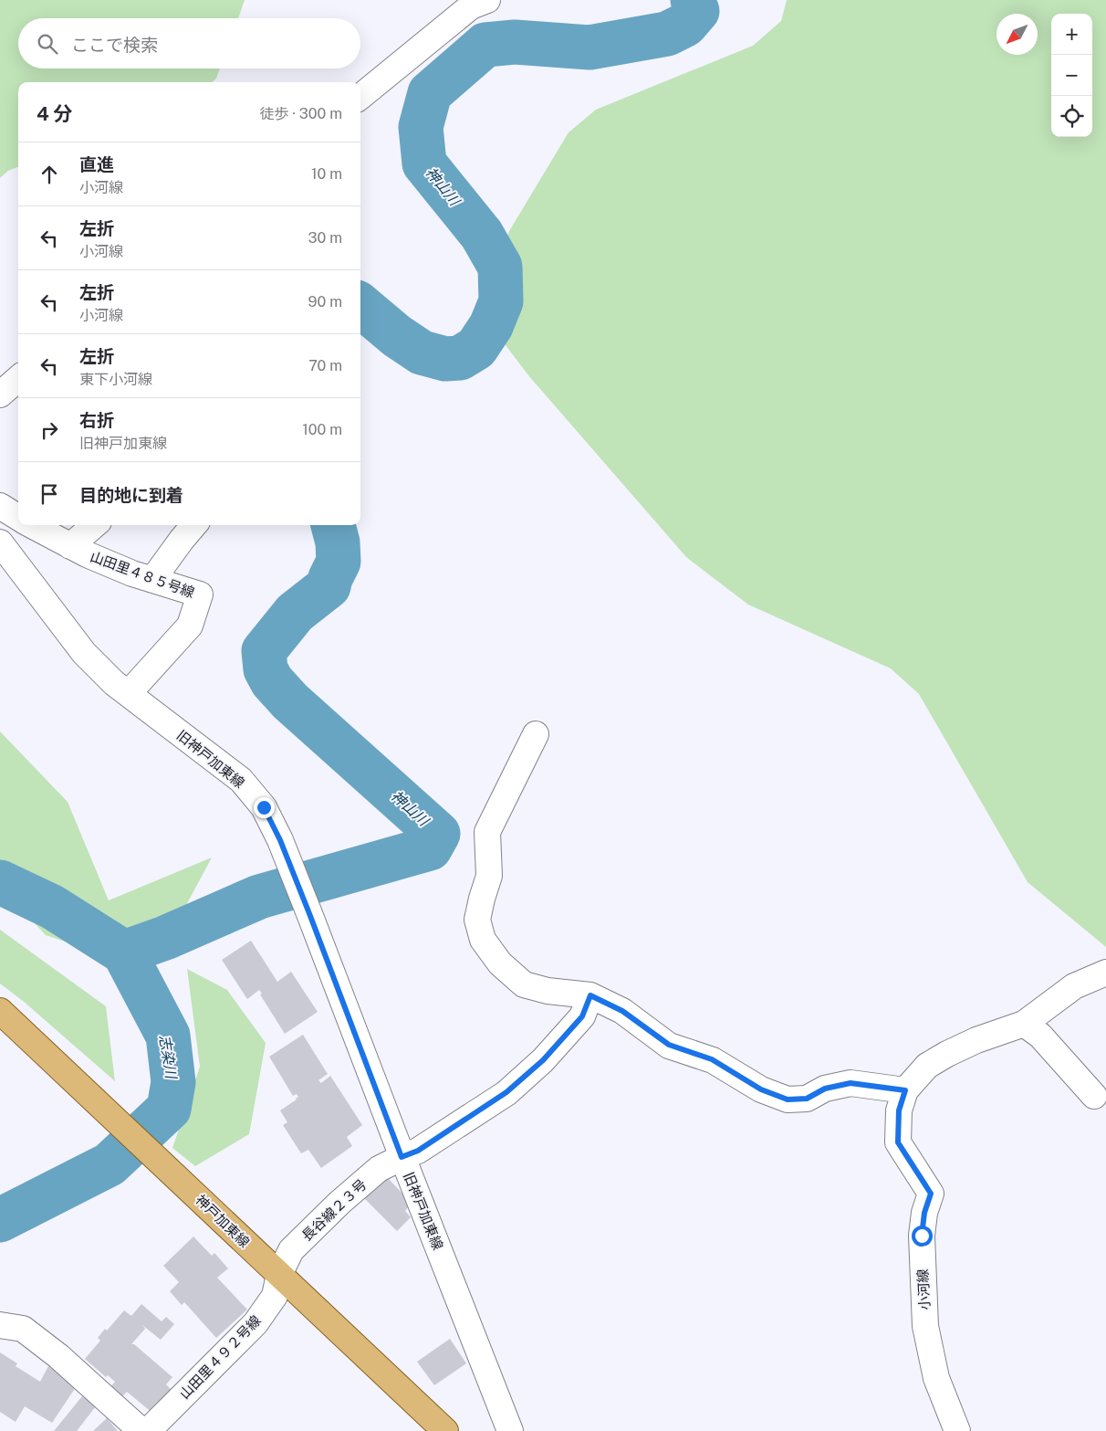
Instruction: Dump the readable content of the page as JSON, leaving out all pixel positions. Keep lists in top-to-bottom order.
{
  "streets": {
    "main road": ["神戸加東線"],
    "street": [
      "山田里４８５号線",
      "旧神戸加東線",
      "長谷線２３号",
      "小河線",
      "山田里４９２号線"
    ]
  },
  "crossings": [
    ["山田里４８５号線", "旧神戸加東線"],
    ["旧神戸加東線", "長谷線２３号"],
    ["長谷線２３号", "神戸加東線"],
    ["長谷線２３号", "山田里４９２号線"],
    ["神戸加東線", "山田里４９２号線"]
  ],
  "water": ["神山川", "志染川"],
  "north": "bottom left",
  "page": {
    "map_buttons": ["+", "−"],
    "search": "ここで検索",
    "heading": ["4 分", "徒歩 · 300 m"],
    "list": [
      ["直進", "小河線", "10 m"],
      ["左折", "小河線", "30 m"],
      ["左折", "小河線", "90 m"],
      ["左折", "東下小河線", "70 m"],
      ["右折", "旧神戸加東線", "100 m"],
      "目的地に到着"
    ]
  }
}
